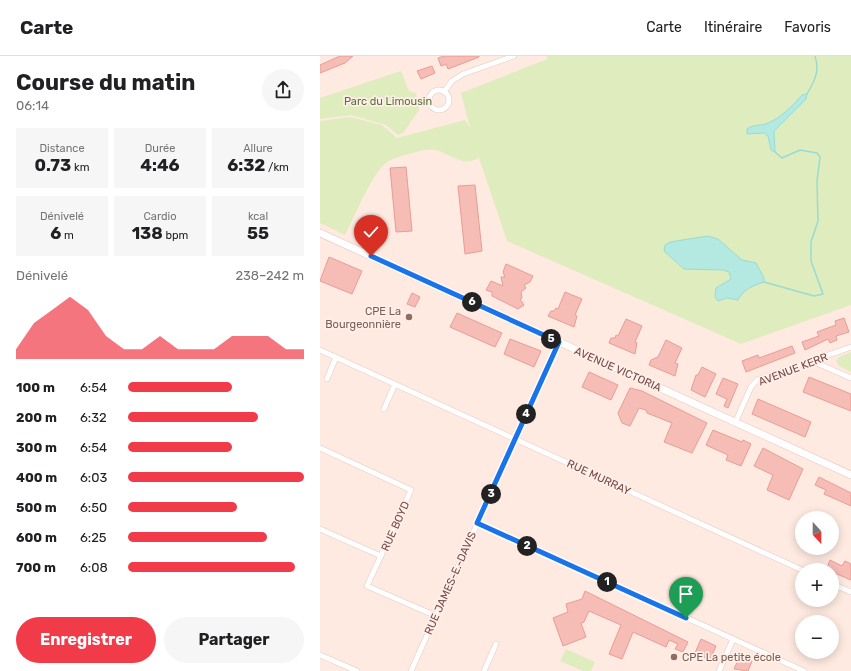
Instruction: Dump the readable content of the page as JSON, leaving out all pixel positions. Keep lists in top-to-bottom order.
{
  "streets": {
    "street": [
      "AVENUE VICTORIA",
      "AVENUE KERR",
      "RUE MURRAY",
      "RUE BOYD",
      "RUE JAMES-E.-DAVIS"
    ]
  },
  "crossings": [
    ["AVENUE VICTORIA", "AVENUE KERR"],
    ["AVENUE VICTORIA", "RUE JAMES-E.-DAVIS"],
    ["RUE MURRAY", "RUE JAMES-E.-DAVIS"],
    ["RUE BOYD", "RUE JAMES-E.-DAVIS"]
  ],
  "parks": ["Parc du Limousin"],
  "places": ["CPE La Bourgeonnière", "CPE La petite école"],
  "north": "bottom",
  "page": {
    "header": "Carte",
    "nav": ["Carte", "Itinéraire", "Favoris"],
    "heading": ["Course du matin", "06:14"],
    "stats": [
      ["Distance", "0.73 km"],
      ["Durée", "4:46"],
      ["Allure", "6:32 /km"],
      ["Dénivelé", "6 m"],
      ["Cardio", "138 bpm"],
      ["kcal", "55"]
    ],
    "chart": ["Dénivelé", "238–242 m"],
    "pins": [
      "6",
      "5",
      "4",
      "3",
      "2",
      "1"
    ],
    "list": [
      {
        "name": "100 m",
        "note": "6:54"
      },
      {
        "name": "200 m",
        "note": "6:32"
      },
      {
        "name": "300 m",
        "note": "6:54"
      },
      {
        "name": "400 m",
        "note": "6:03"
      },
      {
        "name": "500 m",
        "note": "6:50"
      },
      {
        "name": "600 m",
        "note": "6:25"
      },
      {
        "name": "700 m",
        "note": "6:08"
      }
    ],
    "map_buttons": ["+", "−"],
    "buttons": ["Enregistrer", "Partager"]
  }
}
